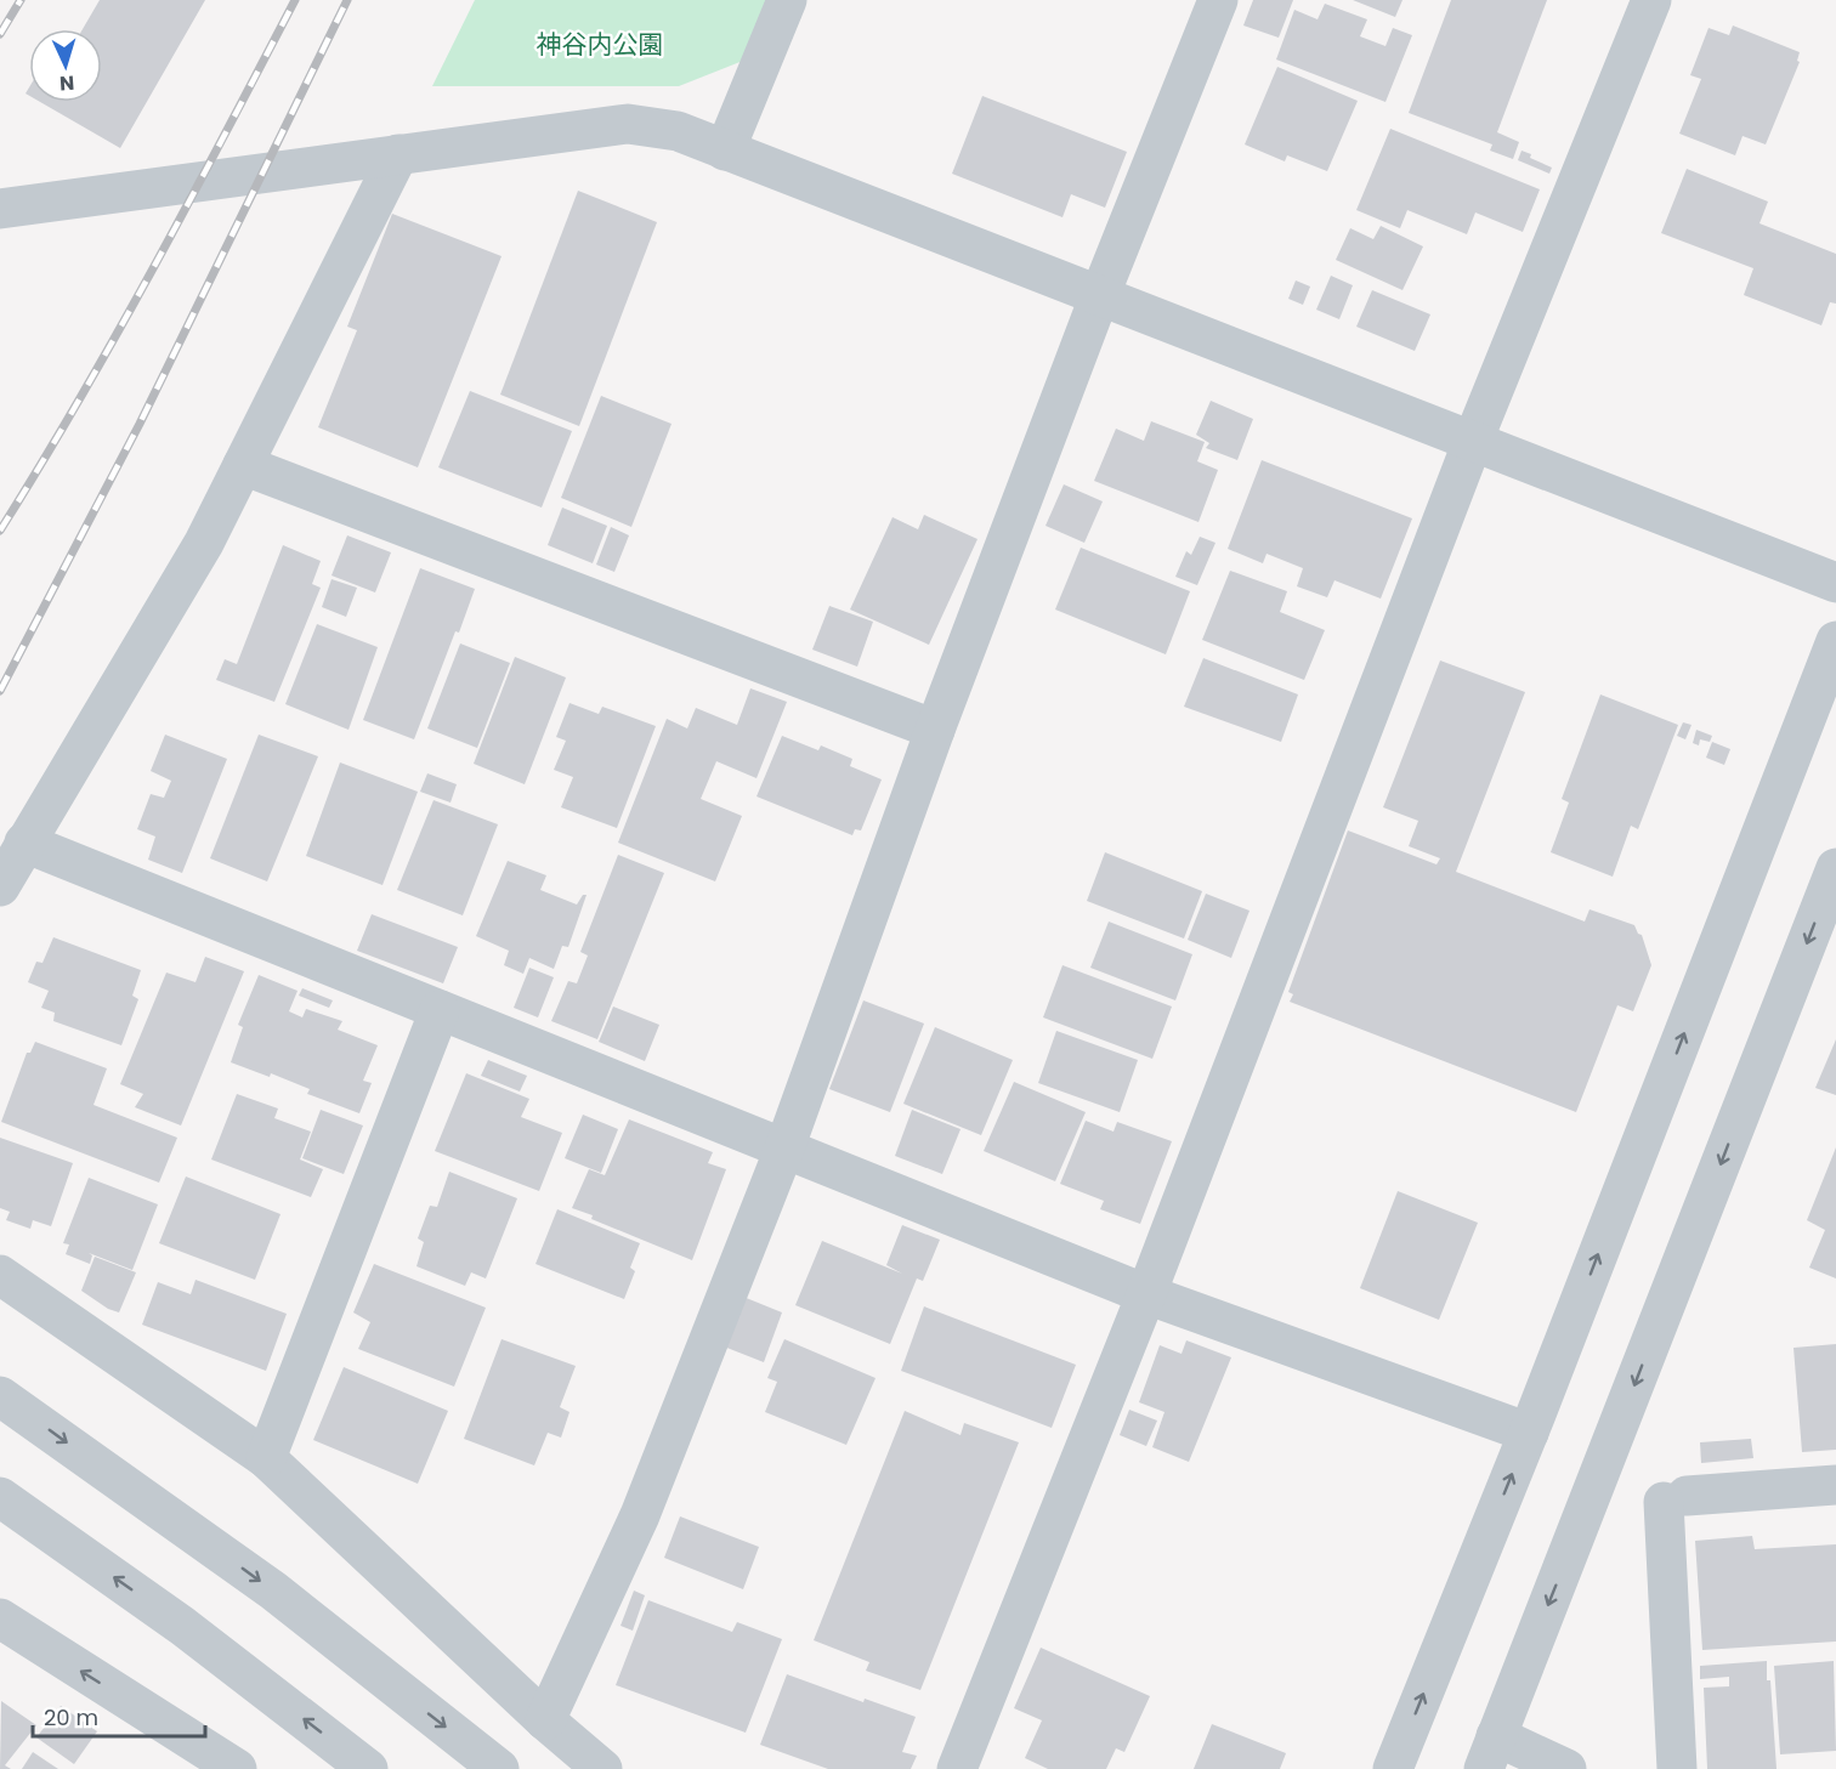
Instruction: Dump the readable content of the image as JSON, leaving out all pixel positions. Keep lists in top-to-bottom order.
{
  "parks": ["神谷内公園"],
  "scale_bar": "20 m",
  "north": "bottom"
}
